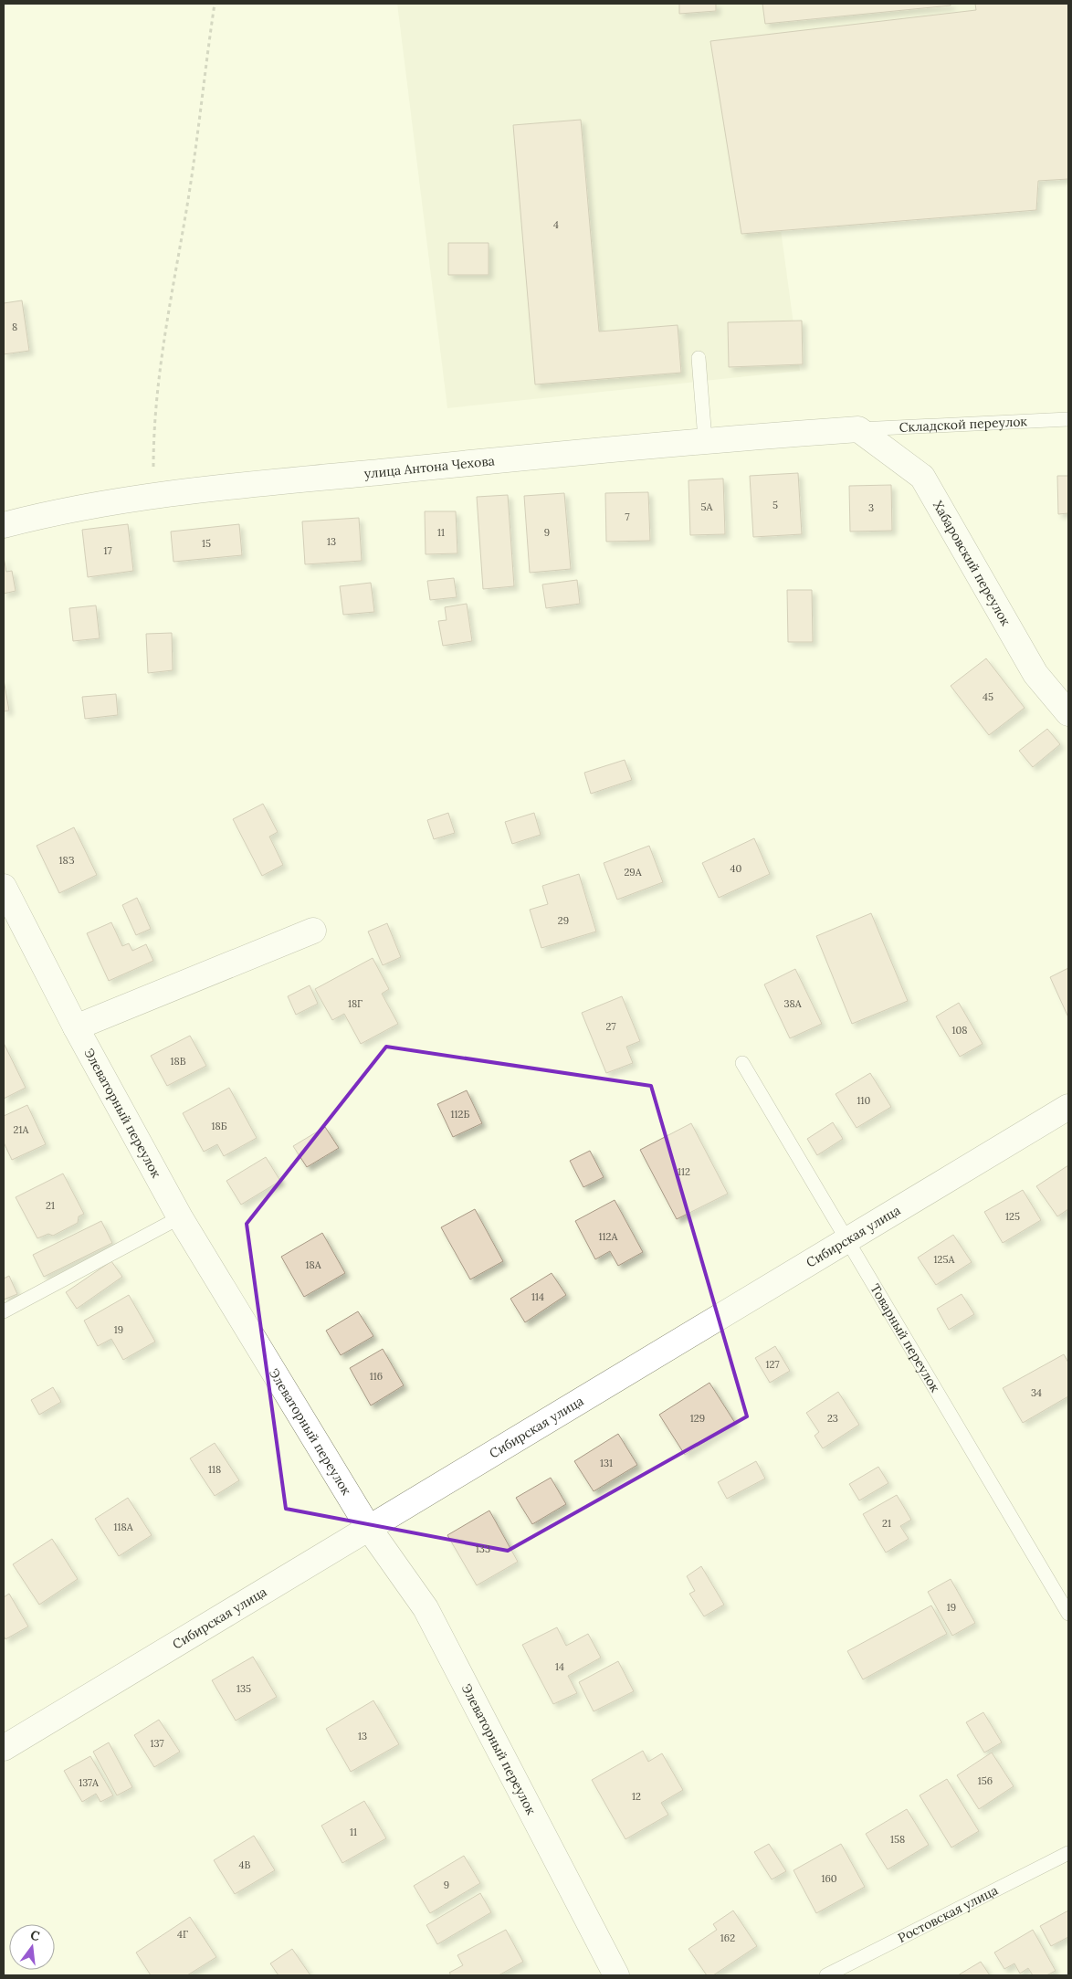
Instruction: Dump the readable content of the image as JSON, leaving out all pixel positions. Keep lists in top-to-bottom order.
{
  "streets": {
    "street": [
      "улица Антона Чехова",
      "Хабаровский переулок",
      "Элеваторный переулок",
      "Сибирская улица"
    ],
    "lane": ["Складской переулок", "Товарный переулок", "Ростовская улица"]
  },
  "crossings": [
    ["Складской переулок", "улица Антона Чехова"],
    ["Складской переулок", "Хабаровский переулок"],
    ["улица Антона Чехова", "Хабаровский переулок"],
    ["Элеваторный переулок", "Сибирская улица"],
    ["Сибирская улица", "Товарный переулок"]
  ],
  "house_numbers": [
    "4",
    "8",
    "5",
    "5А",
    "3",
    "7",
    "11",
    "9",
    "13",
    "15",
    "17",
    "45",
    "18З",
    "40",
    "29А",
    "29",
    "18Г",
    "38А",
    "27",
    "108",
    "18В",
    "110",
    "112Б",
    "18Б",
    "21А",
    "112",
    "21",
    "125",
    "112А",
    "125А",
    "18А",
    "114",
    "19",
    "127",
    "116",
    "34",
    "129",
    "23",
    "131",
    "118",
    "21",
    "118А",
    "133",
    "19",
    "14",
    "135",
    "13",
    "137",
    "156",
    "137А",
    "12",
    "11",
    "158",
    "4В",
    "160",
    "9",
    "4Г",
    "162"
  ],
  "north": "top"
}
